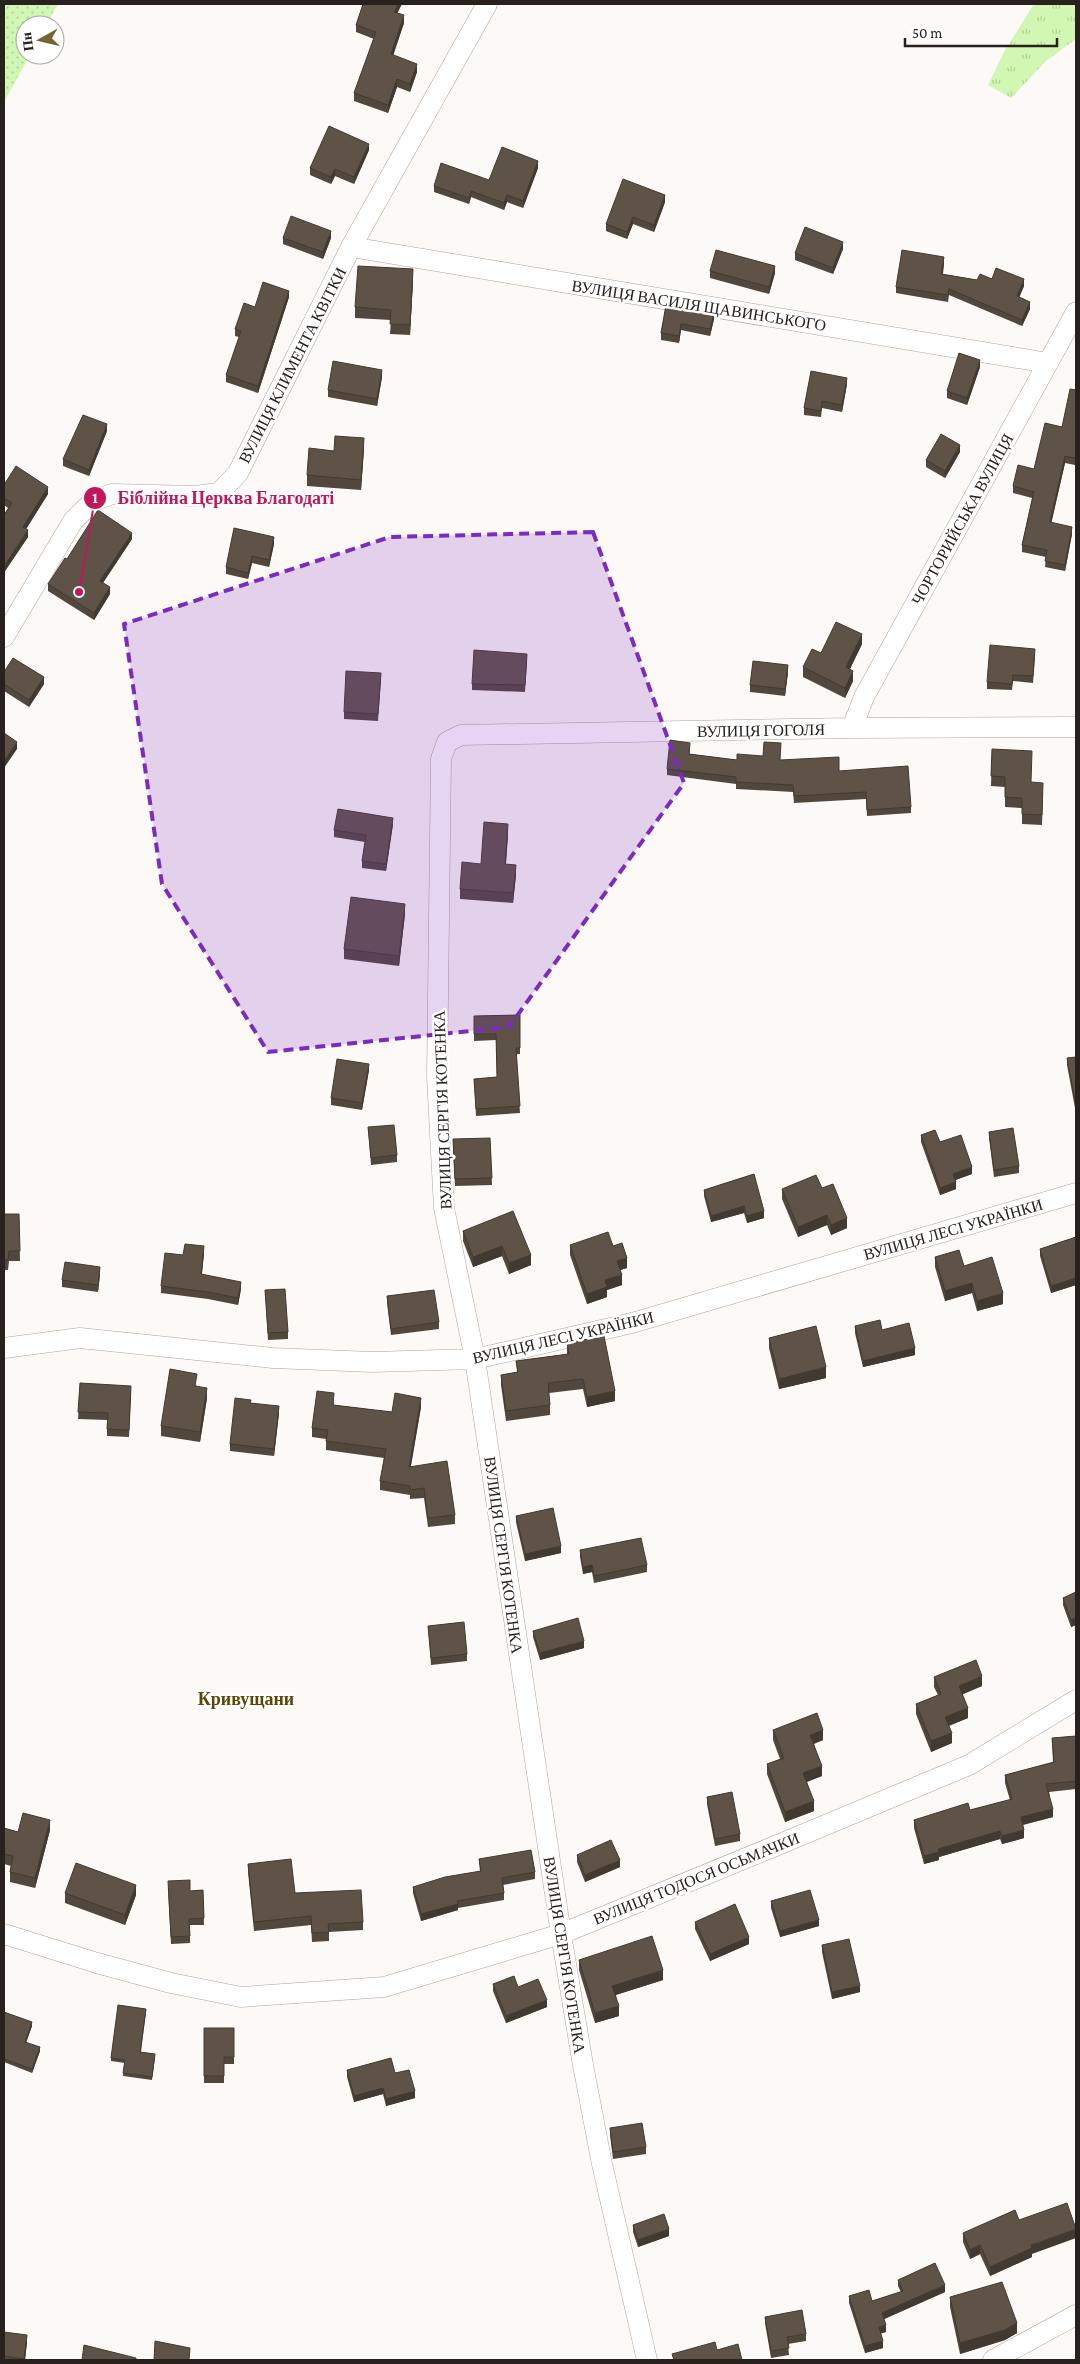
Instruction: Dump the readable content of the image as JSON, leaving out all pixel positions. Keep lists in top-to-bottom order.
{
  "streets": {
    "street": [
      "ВУЛИЦЯ ВАСИЛЯ ЩАВИНСЬКОГО",
      "ВУЛИЦЯ КЛИМЕНТА КВІТКИ",
      "ЧОРТОРИЙСЬКА ВУЛИЦЯ",
      "ВУЛИЦЯ ГОГОЛЯ",
      "ВУЛИЦЯ СЕРГІЯ КОТЕНКА",
      "ВУЛИЦЯ ЛЕСІ УКРАЇНКИ",
      "ВУЛИЦЯ ТОДОСЯ ОСЬМАЧКИ"
    ]
  },
  "crossings": [
    ["ВУЛИЦЯ ВАСИЛЯ ЩАВИНСЬКОГО", "ВУЛИЦЯ КЛИМЕНТА КВІТКИ"],
    ["ВУЛИЦЯ ВАСИЛЯ ЩАВИНСЬКОГО", "ЧОРТОРИЙСЬКА ВУЛИЦЯ"],
    ["ЧОРТОРИЙСЬКА ВУЛИЦЯ", "ВУЛИЦЯ ГОГОЛЯ"],
    ["ВУЛИЦЯ ГОГОЛЯ", "ВУЛИЦЯ СЕРГІЯ КОТЕНКА"],
    ["ВУЛИЦЯ СЕРГІЯ КОТЕНКА", "ВУЛИЦЯ ЛЕСІ УКРАЇНКИ"],
    ["ВУЛИЦЯ СЕРГІЯ КОТЕНКА", "ВУЛИЦЯ ТОДОСЯ ОСЬМАЧКИ"]
  ],
  "districts": ["Кривущани"],
  "places": ["Біблійна Церква Благодаті"],
  "scale_bar": "50 m",
  "north": "left"
}
